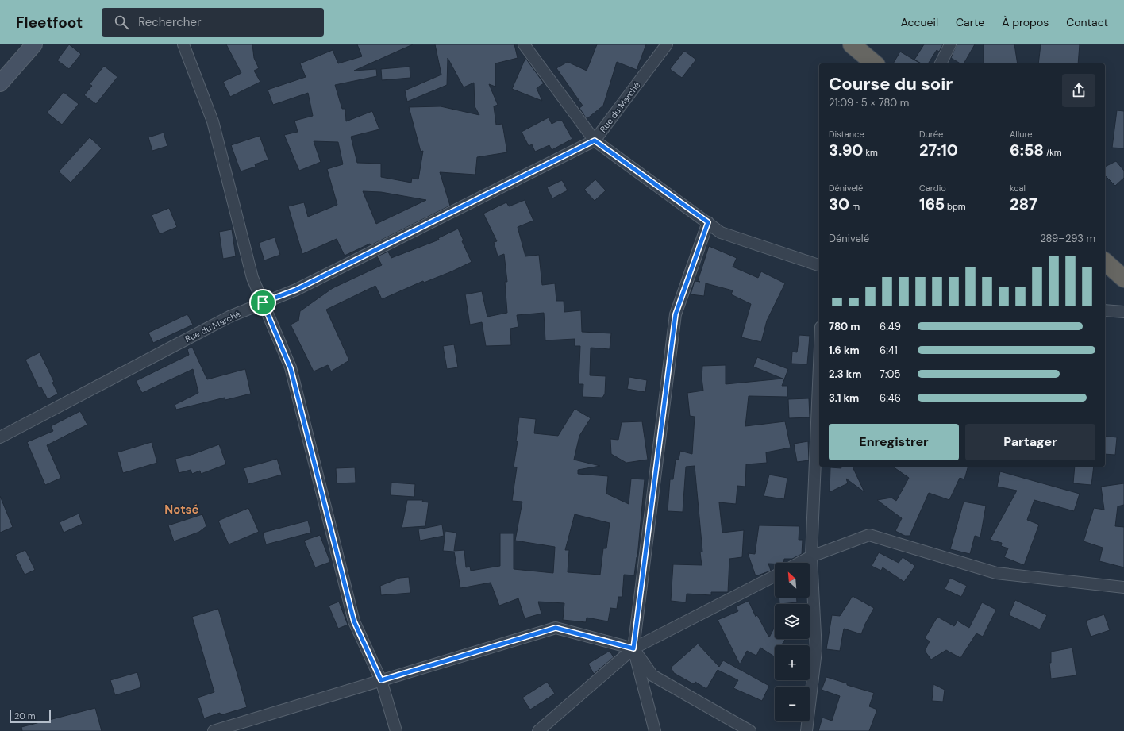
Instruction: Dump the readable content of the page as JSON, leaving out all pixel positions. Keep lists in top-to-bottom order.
{
  "streets": {
    "street": ["Rue du Marché"]
  },
  "districts": ["Notsé"],
  "scale_bar": "20 m",
  "north": "top left",
  "page": {
    "header": "Fleetfoot",
    "search": "Rechercher",
    "nav": [
      "Accueil",
      "Carte",
      "À propos",
      "Contact"
    ],
    "heading": ["Course du soir", "21:09 · 5 × 780 m"],
    "stats": [
      ["Distance", "3.90 km"],
      ["Durée", "27:10"],
      ["Allure", "6:58 /km"],
      ["Dénivelé", "30 m"],
      ["Cardio", "165 bpm"],
      ["kcal", "287"]
    ],
    "chart": ["Dénivelé", "289–293 m"],
    "list": [
      {
        "name": "780 m",
        "note": "6:49"
      },
      {
        "name": "1.6 km",
        "note": "6:41"
      },
      {
        "name": "2.3 km",
        "note": "7:05"
      },
      {
        "name": "3.1 km",
        "note": "6:46"
      }
    ],
    "buttons": ["Enregistrer", "Partager"],
    "map_buttons": ["+", "−"],
    "scale": "20 m"
  }
}
